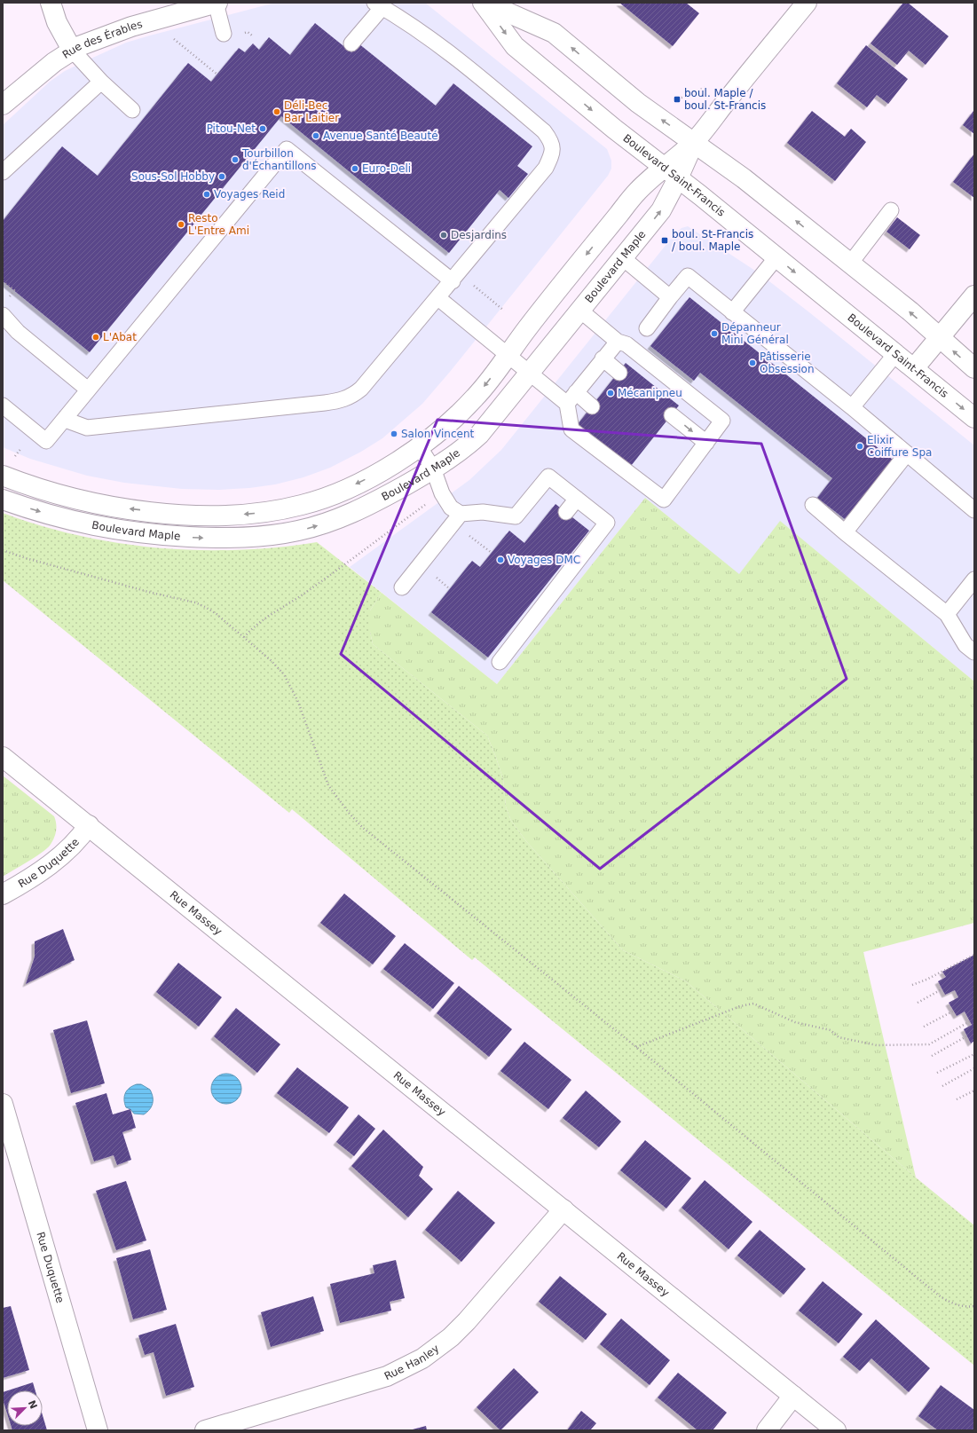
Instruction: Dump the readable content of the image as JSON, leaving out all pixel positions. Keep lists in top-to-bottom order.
{
  "streets": {
    "street": [
      "Rue des Érables",
      "Boulevard Saint-Francis",
      "Boulevard Maple",
      "Rue Duquette",
      "Rue Massey",
      "Rue Hanley"
    ]
  },
  "crossings": [
    ["Boulevard Saint-Francis", "Boulevard Maple"],
    ["Rue Duquette", "Rue Massey"],
    ["Rue Massey", "Rue Hanley"]
  ],
  "places": {
    "transit": ["boul. Maple / boul. St-Francis", "boul. St-Francis / boul. Maple"],
    "other": [
      "Déli-Bec Bar Laitier",
      "Pitou-Net",
      "Avenue Santé Beauté",
      "Tourbillon d'Échantillons",
      "Euro-Deli",
      "Sous-Sol Hobby",
      "Voyages Reid",
      "Resto L'Entre Ami",
      "Desjardins",
      "Dépanneur Mini Général",
      "L'Abat",
      "Pâtisserie Obsession",
      "Mécanipneu",
      "Salon Vincent",
      "Elixir Coiffure Spa",
      "Voyages DMC"
    ]
  },
  "north": "top right"
}
